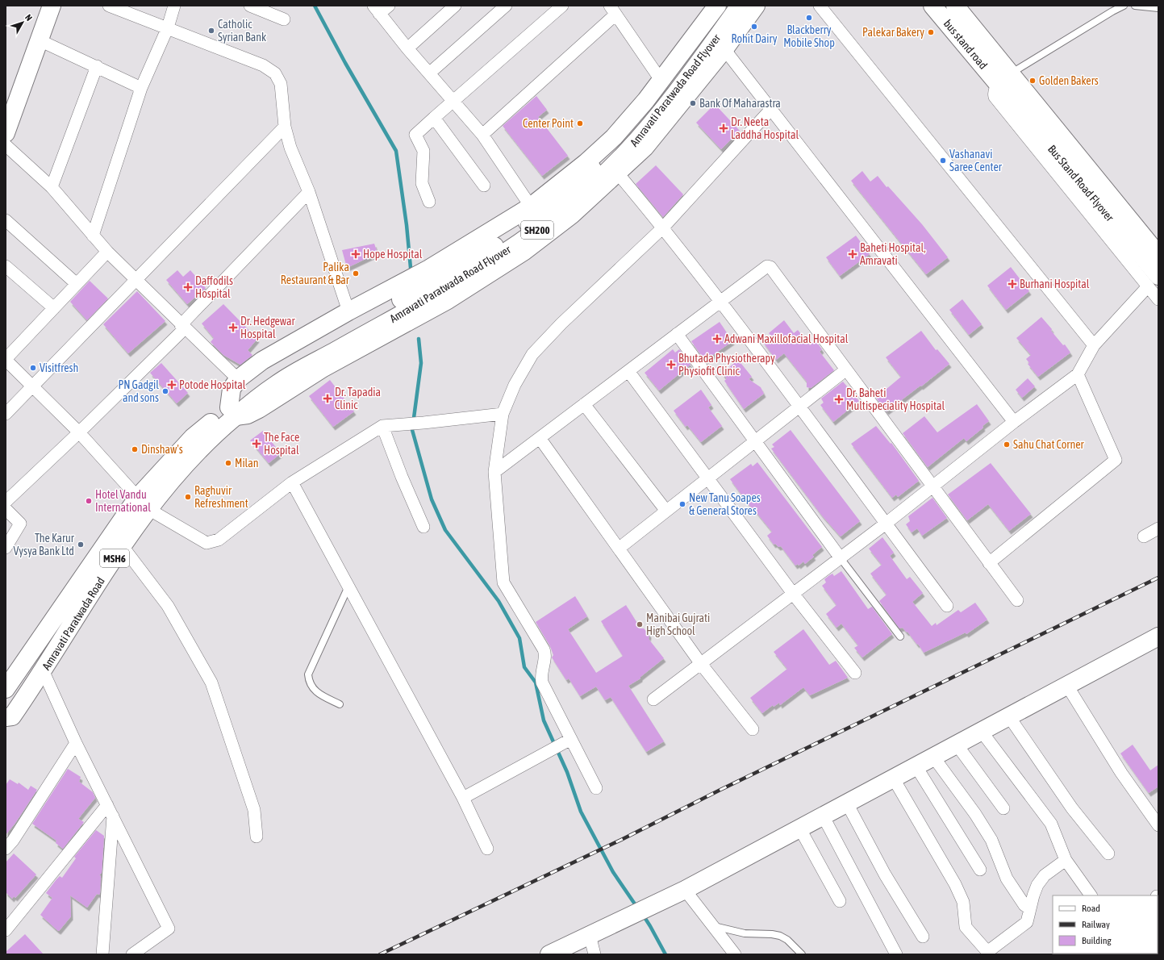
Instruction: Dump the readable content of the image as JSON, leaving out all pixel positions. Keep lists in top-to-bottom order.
{
  "streets": {
    "main road": [
      "bus stand road",
      "Amravati Paratwada Road Flyover",
      "Bus Stand Road Flyover",
      "SH200",
      "MSH6",
      "Amravati Paratwada Road"
    ]
  },
  "crossings": [
    ["bus stand road", "Bus Stand Road Flyover"],
    ["Amravati Paratwada Road Flyover", "Amravati Paratwada Road"]
  ],
  "places": {
    "other": [
      "Blackberry Mobile Shop",
      "Rohit Dairy",
      "Catholic Syrian Bank",
      "Palekar Bakery",
      "Golden Bakers",
      "Bank Of Maharastra",
      "Center Point",
      "Vashanavi Saree Center",
      "Palika Restaurant & Bar",
      "Visitfresh",
      "PN Gadgil and sons",
      "Sahu Chat Corner",
      "Dinshaw's",
      "Milan",
      "Raghuvir Refreshment",
      "Hotel Vandu International",
      "New Tanu Soapes & General Stores",
      "The Karur Vysya Bank Ltd",
      "Manibai Gujrati High School"
    ],
    "health": [
      "Dr. Neeta Laddha Hospital",
      "Hope Hospital",
      "Baheti Hospital, Amravati",
      "Burhani Hospital",
      "Daffodils Hospital",
      "Dr. Hedgewar Hospital",
      "Adwani Maxillofacial Hospital",
      "Bhutada Physiotherapy Physiofit Clinic",
      "Potode Hospital",
      "Dr. Tapadia Clinic",
      "Dr. Baheti Multispeciality Hospital",
      "The Face Hospital"
    ]
  },
  "legend": ["Road", "Railway", "Building"],
  "north": "top right"
}
